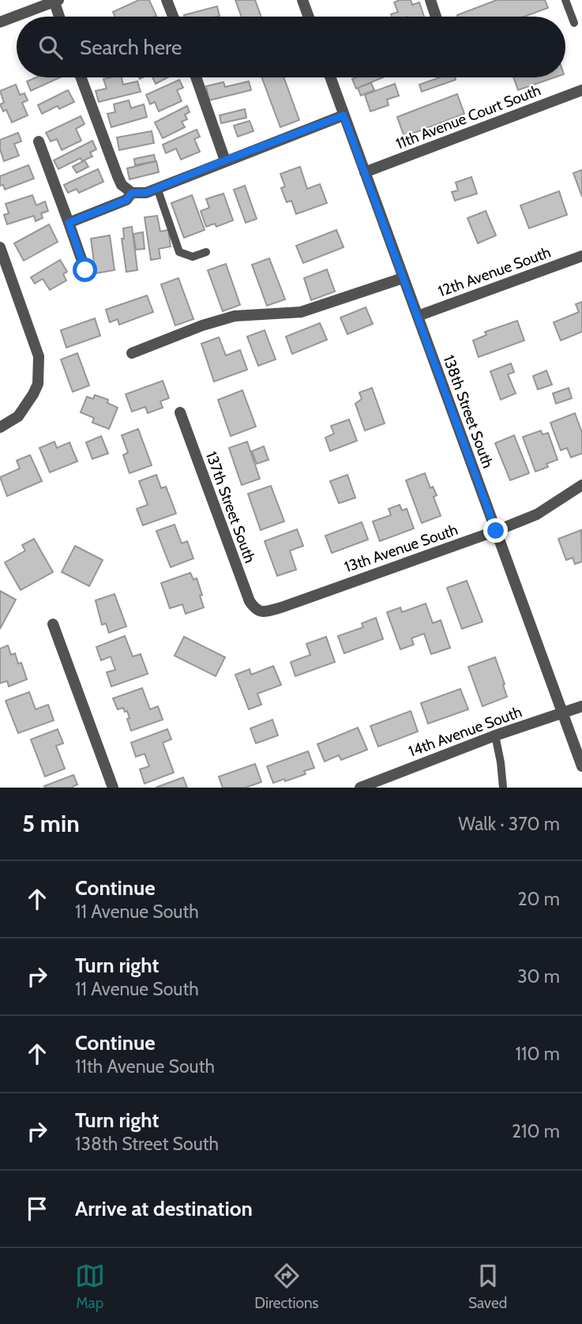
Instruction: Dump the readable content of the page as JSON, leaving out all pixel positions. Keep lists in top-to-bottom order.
{
  "streets": {
    "street": [
      "11th Avenue Court South",
      "12th Avenue South",
      "138th Street South",
      "137th Street South",
      "13th Avenue South",
      "14th Avenue South"
    ]
  },
  "crossings": [
    ["11th Avenue Court South", "138th Street South"],
    ["12th Avenue South", "138th Street South"],
    ["138th Street South", "13th Avenue South"],
    ["138th Street South", "14th Avenue South"],
    ["137th Street South", "13th Avenue South"]
  ],
  "page": {
    "search": "Search here",
    "heading": ["5 min", "Walk · 370 m"],
    "list": [
      ["Continue", "11 Avenue South", "20 m"],
      ["Turn right", "11 Avenue South", "30 m"],
      ["Continue", "11th Avenue South", "110 m"],
      ["Turn right", "138th Street South", "210 m"],
      "Arrive at destination"
    ],
    "nav": ["Map", "Directions", "Saved"]
  }
}
